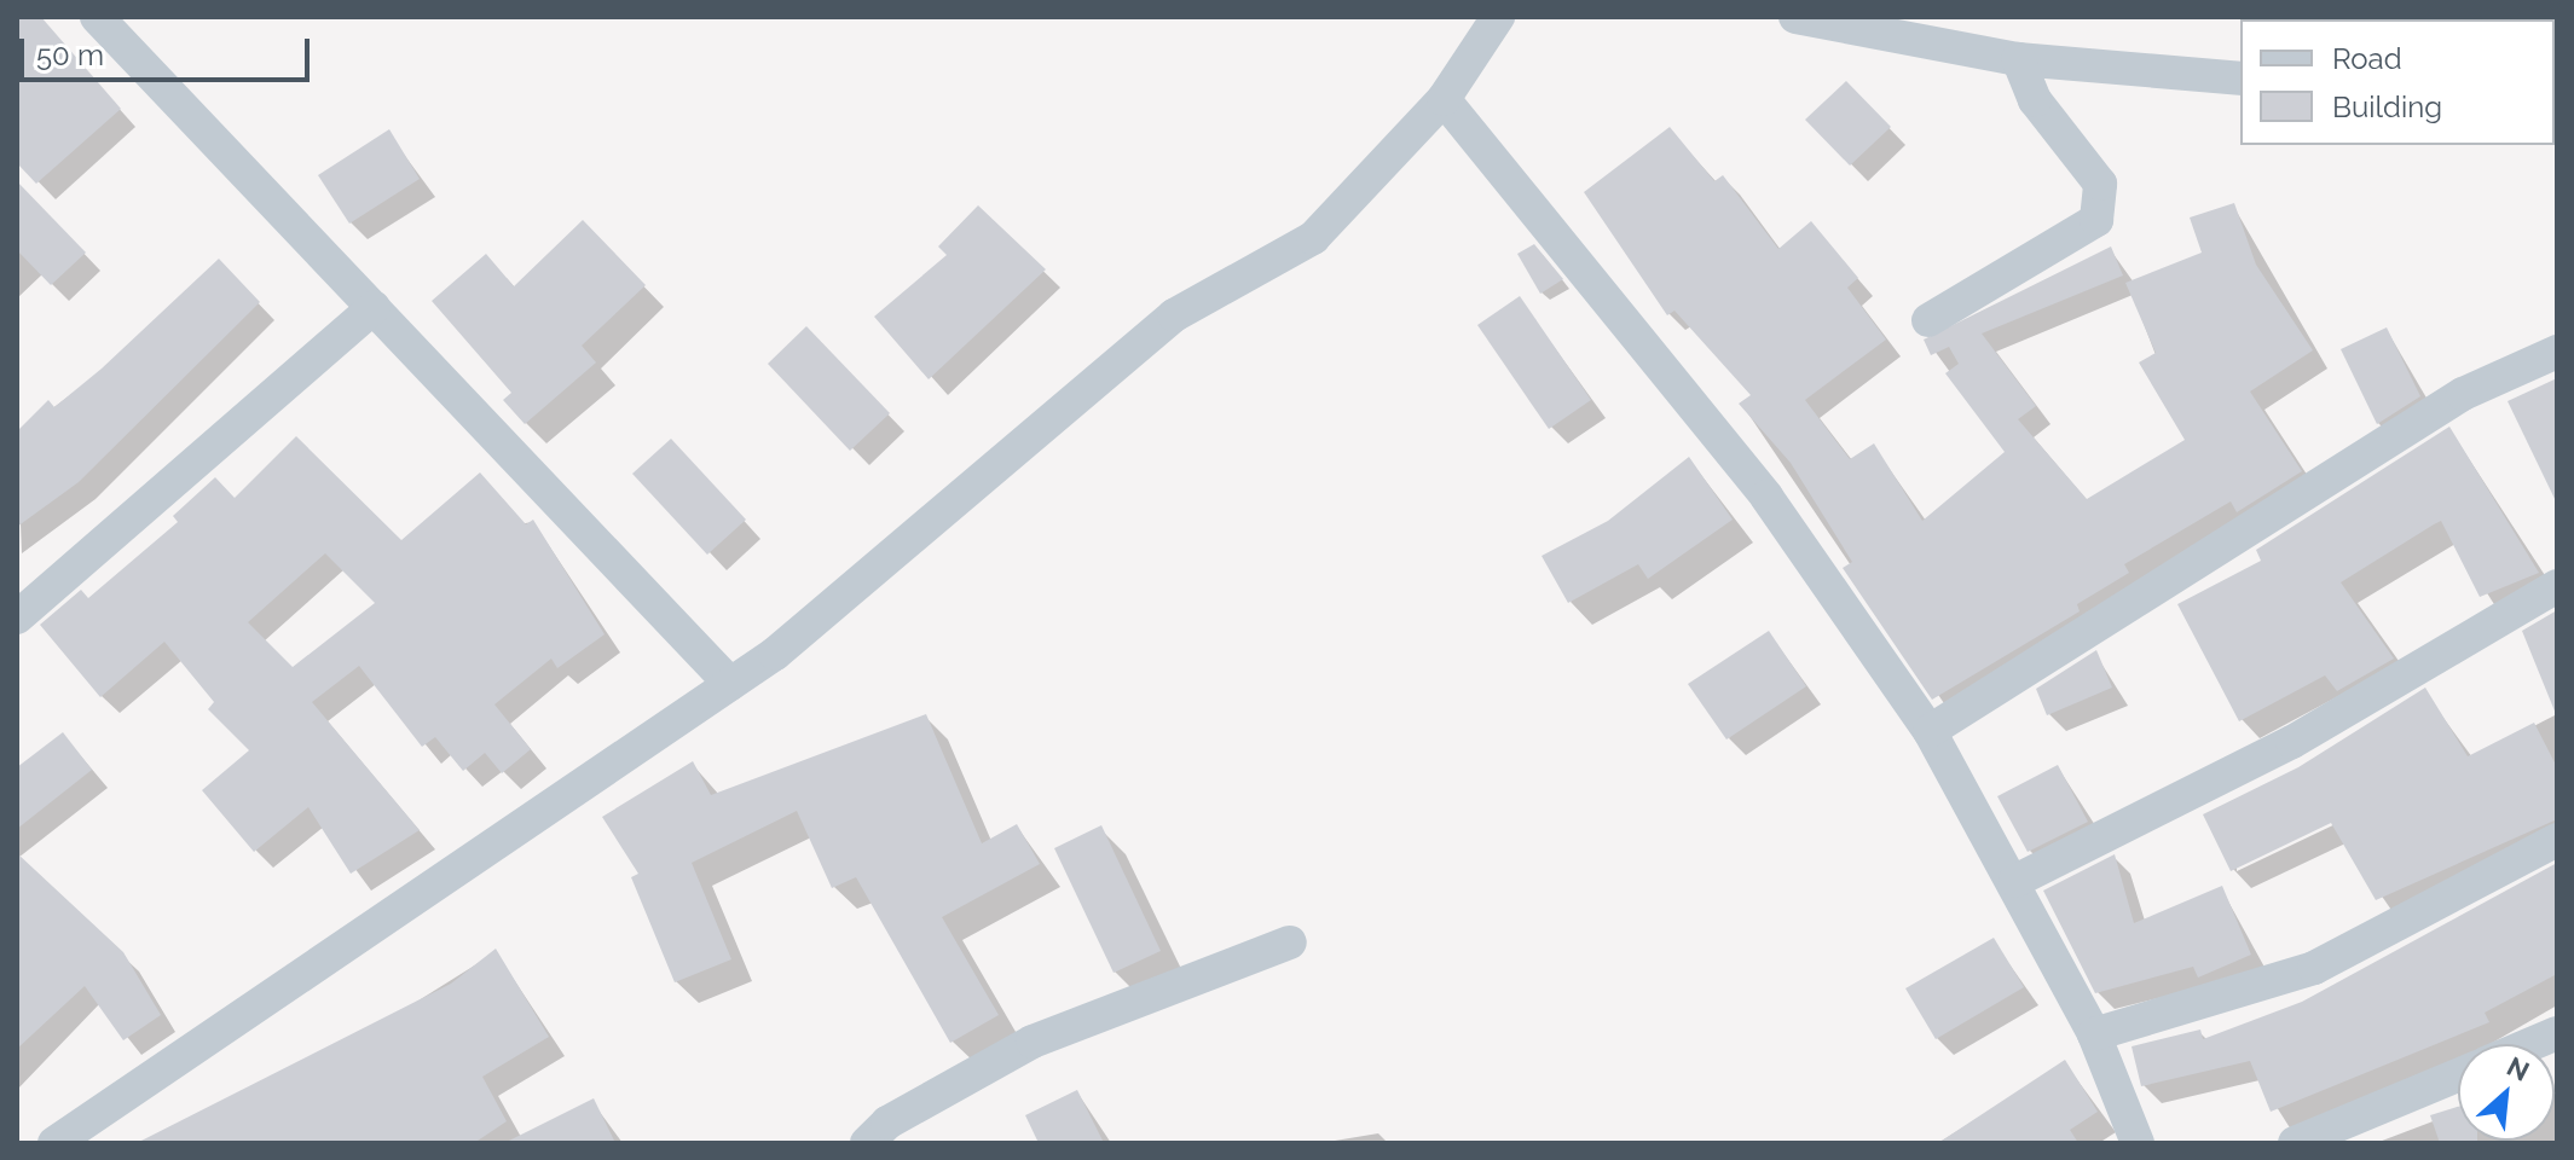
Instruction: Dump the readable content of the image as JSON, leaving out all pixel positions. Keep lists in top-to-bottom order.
{
  "legend": ["Road", "Building"],
  "scale_bar": "50 m",
  "north": "top right"
}
